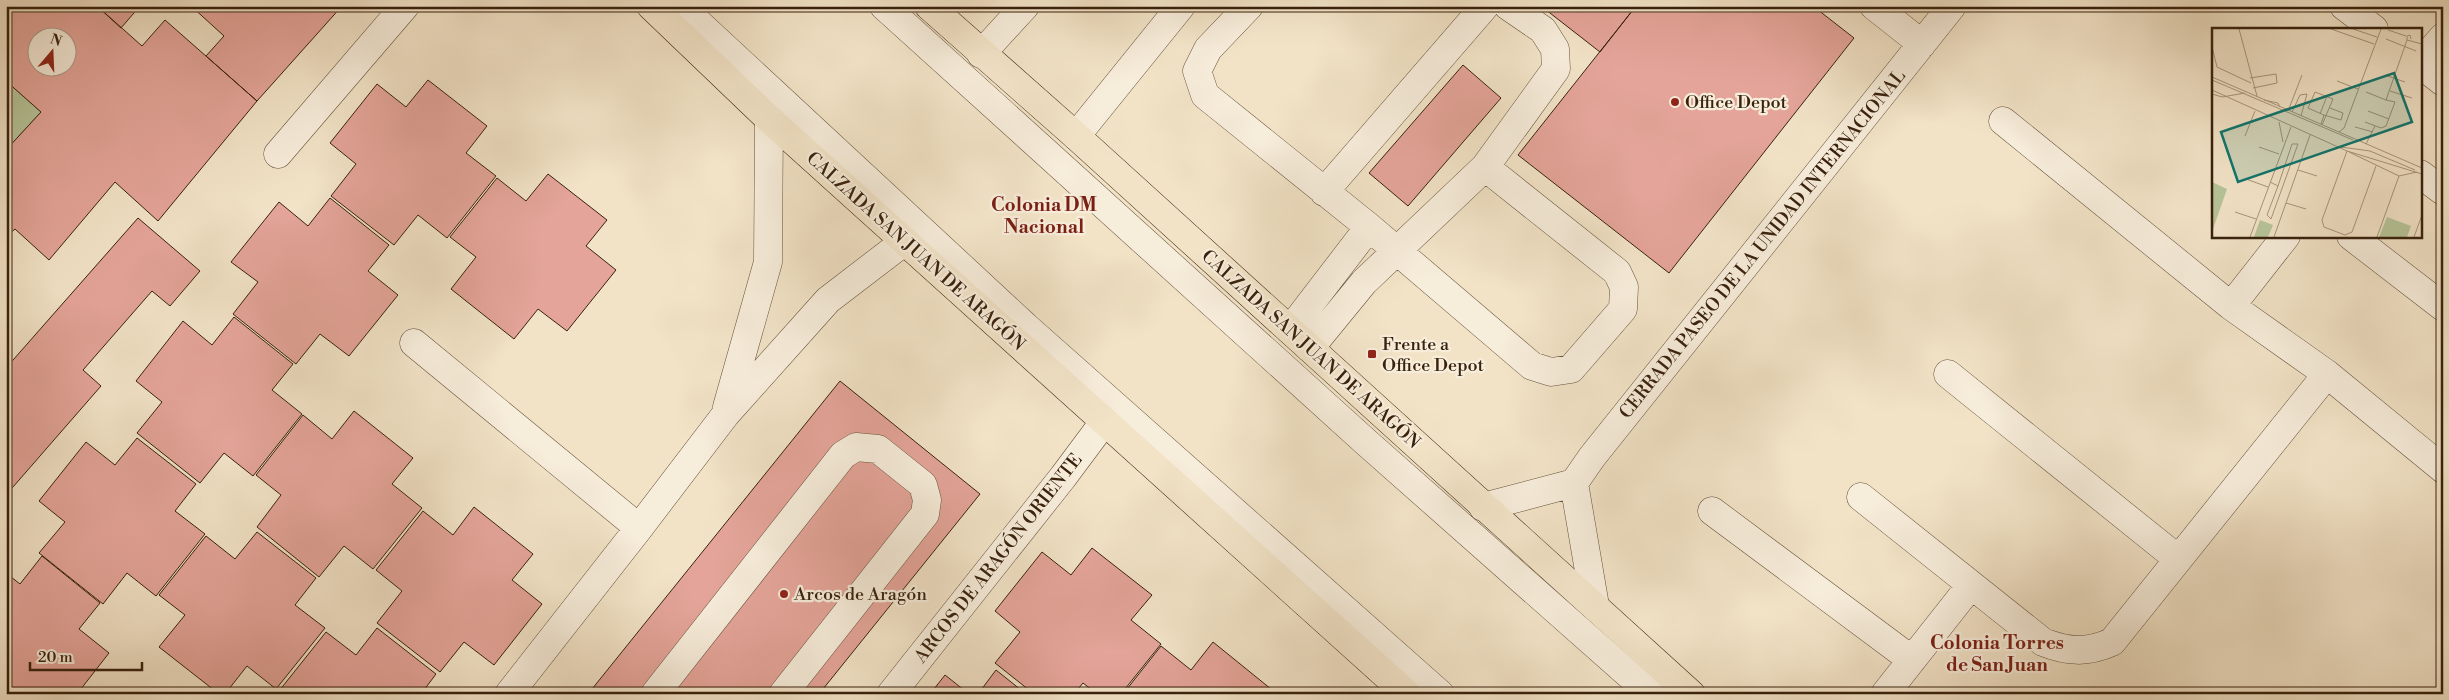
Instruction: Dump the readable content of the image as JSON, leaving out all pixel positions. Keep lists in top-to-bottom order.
{
  "streets": {
    "main road": ["CALZADA SAN JUAN DE ARAGÓN"],
    "street": ["CERRADA PASEO DE LA UNIDAD INTERNACIONAL", "ARCOS DE ARAGÓN ORIENTE"]
  },
  "crossings": [
    ["CALZADA SAN JUAN DE ARAGÓN", "ARCOS DE ARAGÓN ORIENTE"]
  ],
  "districts": ["Colonia DM Nacional", "Colonia Torres de San Juan"],
  "places": {
    "other": ["Office Depot", "Arcos de Aragón"],
    "transit": ["Frente a Office Depot"]
  },
  "scale_bar": "20 m",
  "north": "top"
}
